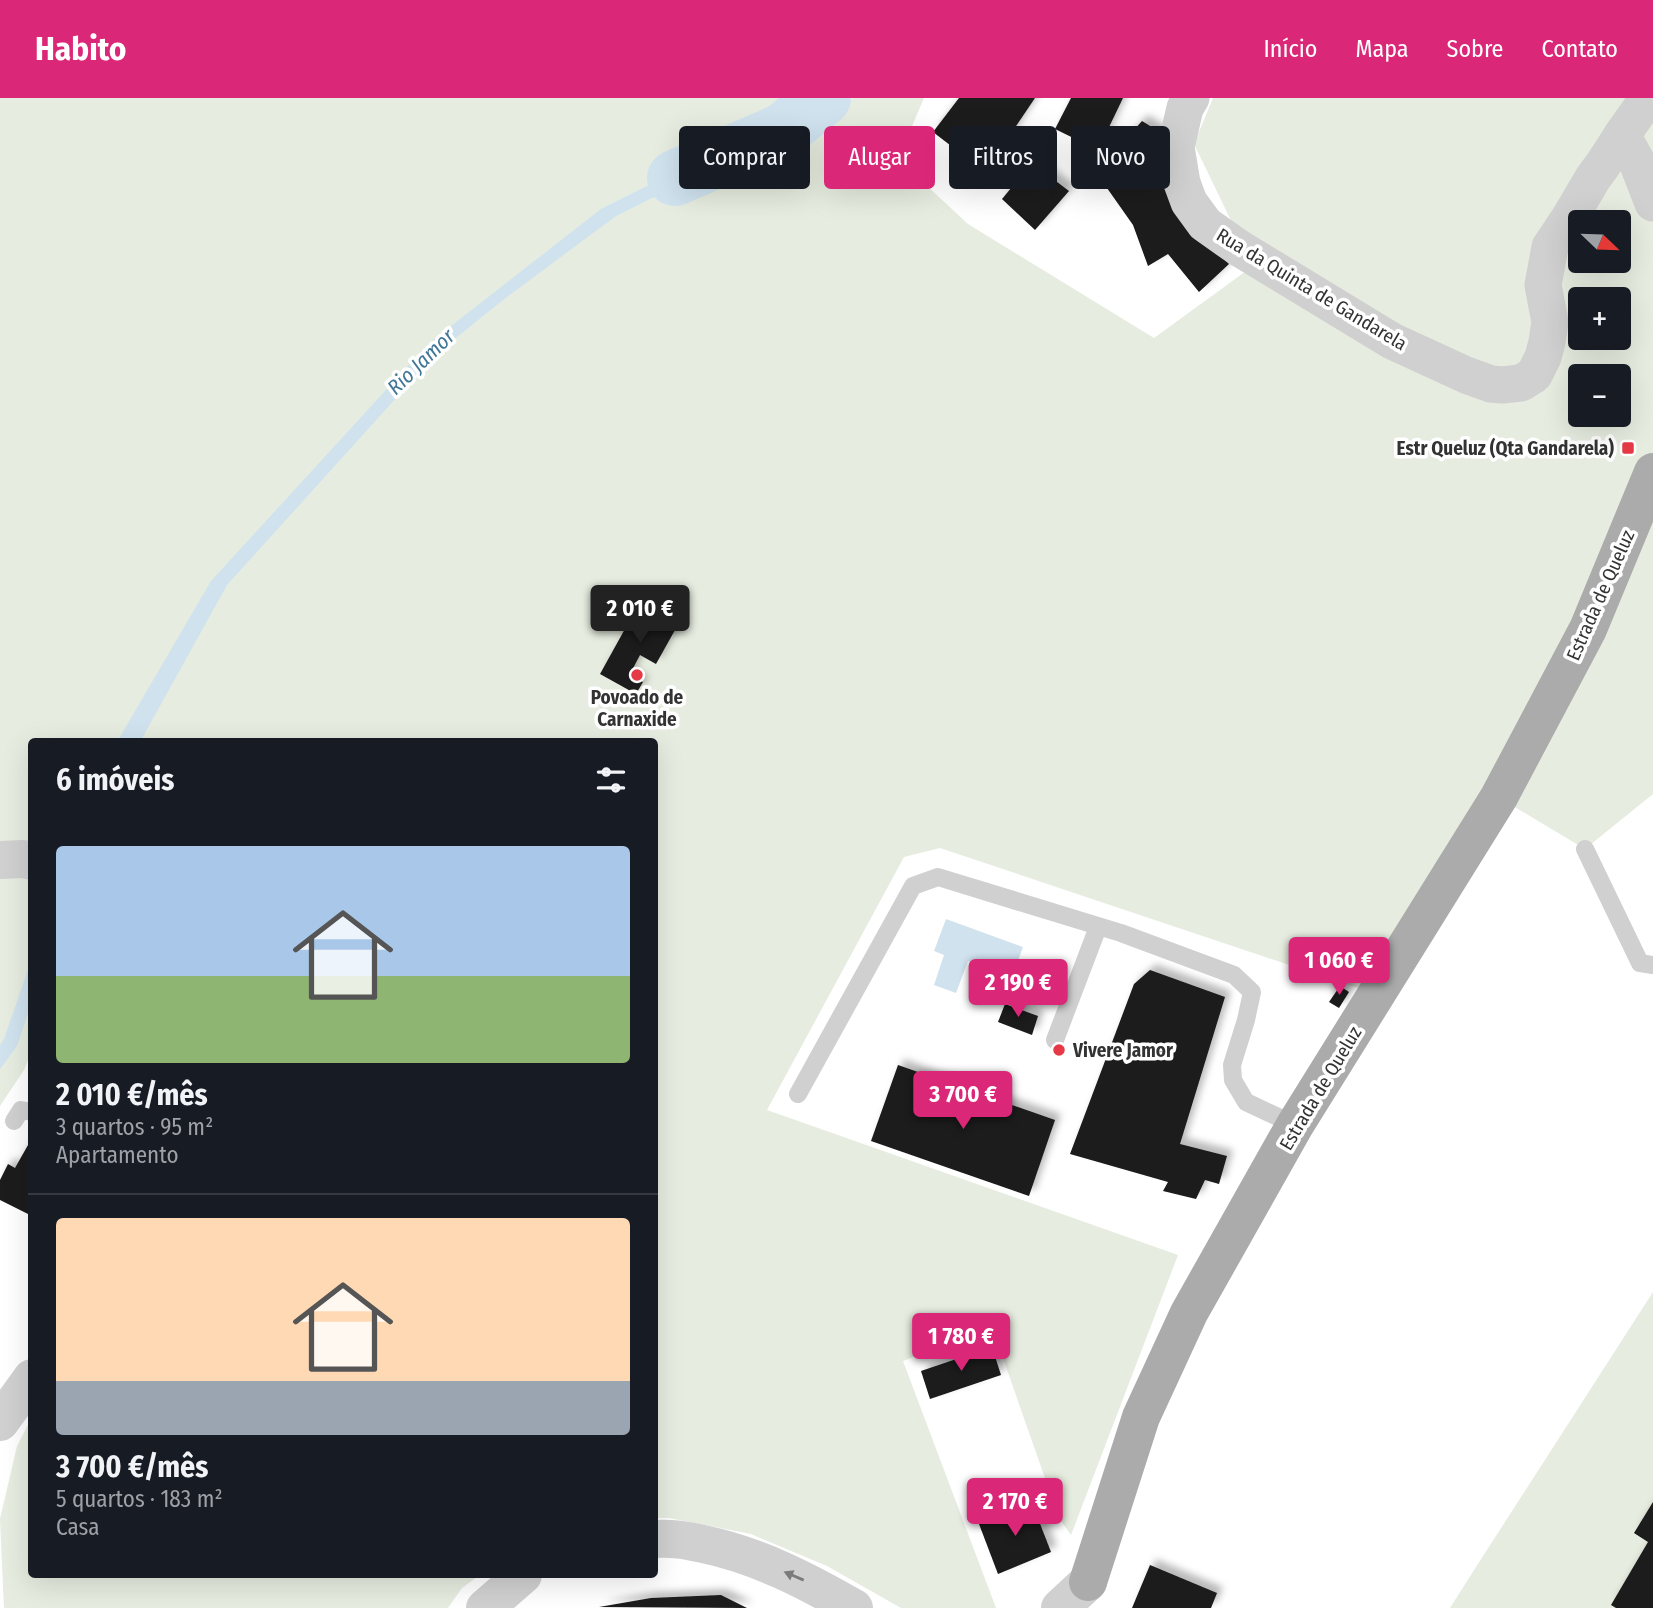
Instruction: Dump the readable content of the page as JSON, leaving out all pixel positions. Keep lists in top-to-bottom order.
{
  "streets": {
    "main road": ["Estrada de Queluz"],
    "street": ["Rua da Quinta de Gandarela"]
  },
  "water": ["Rio Jamor"],
  "places": {
    "transit": ["Estr Queluz (Qta Gandarela)"],
    "other": ["Povoado de Carnaxide", "Vivere Jamor"]
  },
  "north": "bottom right",
  "page": {
    "header": "Habito",
    "nav": [
      "Início",
      "Mapa",
      "Sobre",
      "Contato"
    ],
    "chip": [
      "Comprar",
      "Alugar",
      "Filtros",
      "Novo"
    ],
    "map_buttons": ["+", "−"],
    "price": [
      "2 010 €",
      "1 060 €",
      "2 190 €",
      "3 700 €",
      "1 780 €",
      "2 170 €"
    ],
    "heading": "6 imóveis",
    "list": [
      {
        "name": "2 010 €/mês",
        "note": "3 quartos · 95 m² · Apartamento"
      },
      {
        "name": "3 700 €/mês",
        "note": "5 quartos · 183 m² · Casa"
      }
    ]
  }
}
